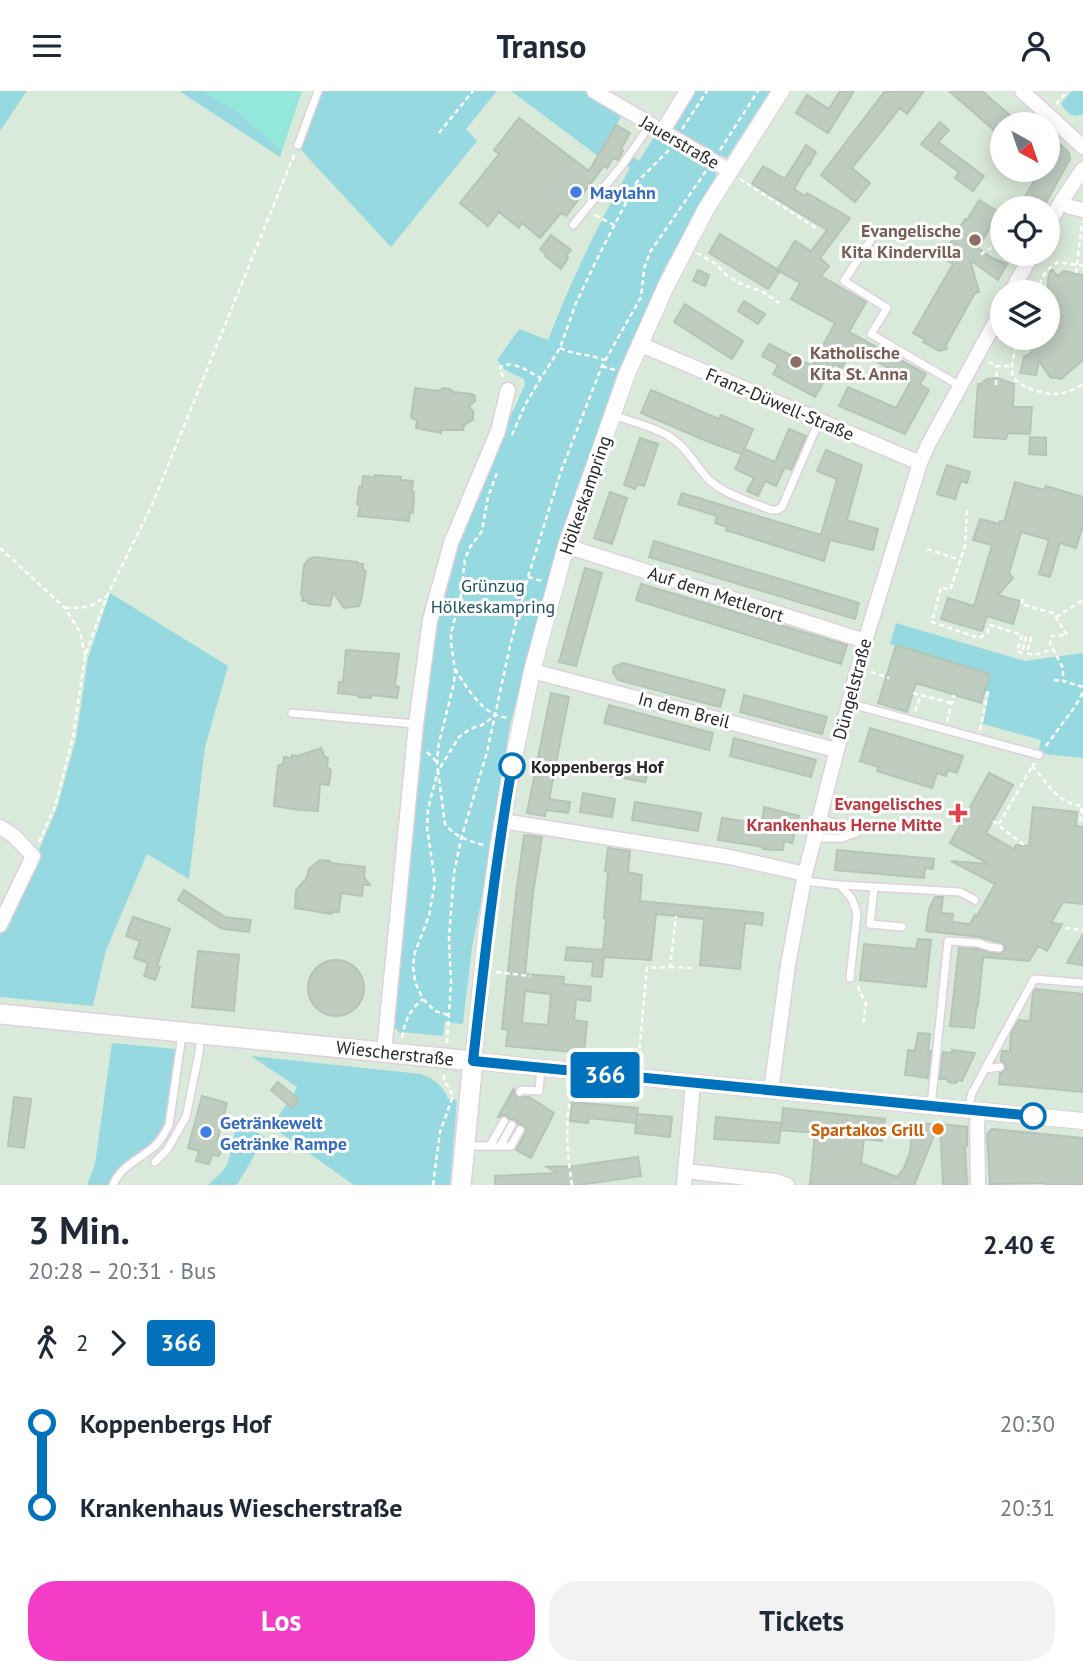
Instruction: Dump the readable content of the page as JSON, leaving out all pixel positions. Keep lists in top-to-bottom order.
{
  "streets": {
    "main road": ["Hölkeskampring", "Wiescherstraße"],
    "street": [
      "Jauerstraße",
      "Franz-Düwell-Straße",
      "Auf dem Metlerort",
      "Düngelstraße",
      "In dem Breil"
    ]
  },
  "crossings": [
    ["Jauerstraße", "Hölkeskampring"],
    ["Franz-Düwell-Straße", "Hölkeskampring"],
    ["Franz-Düwell-Straße", "Düngelstraße"],
    ["Hölkeskampring", "Auf dem Metlerort"],
    ["Hölkeskampring", "In dem Breil"],
    ["Hölkeskampring", "Wiescherstraße"],
    ["Auf dem Metlerort", "Düngelstraße"],
    ["Düngelstraße", "In dem Breil"],
    ["Düngelstraße", "Wiescherstraße"]
  ],
  "parks": ["Grünzug Hölkeskampring"],
  "places": {
    "other": [
      "Maylahn",
      "Evangelische Kita Kindervilla",
      "Katholische Kita St. Anna",
      "Koppenbergs Hof",
      "Spartakos Grill",
      "Getränkewelt Getränke Rampe"
    ],
    "health": ["Evangelisches Krankenhaus Herne Mitte"]
  },
  "lines": ["bus line 366"],
  "north": "bottom right",
  "page": {
    "header": "Transo",
    "on_map": "366",
    "heading": ["3 Min.", "20:28 – 20:31 · Bus", "2.40 €"],
    "legs": ["2", "366"],
    "list": [
      {
        "name": "Koppenbergs Hof",
        "value": "20:30"
      },
      {
        "name": "Krankenhaus Wiescherstraße",
        "value": "20:31"
      }
    ],
    "buttons": ["Los", "Tickets"]
  }
}
